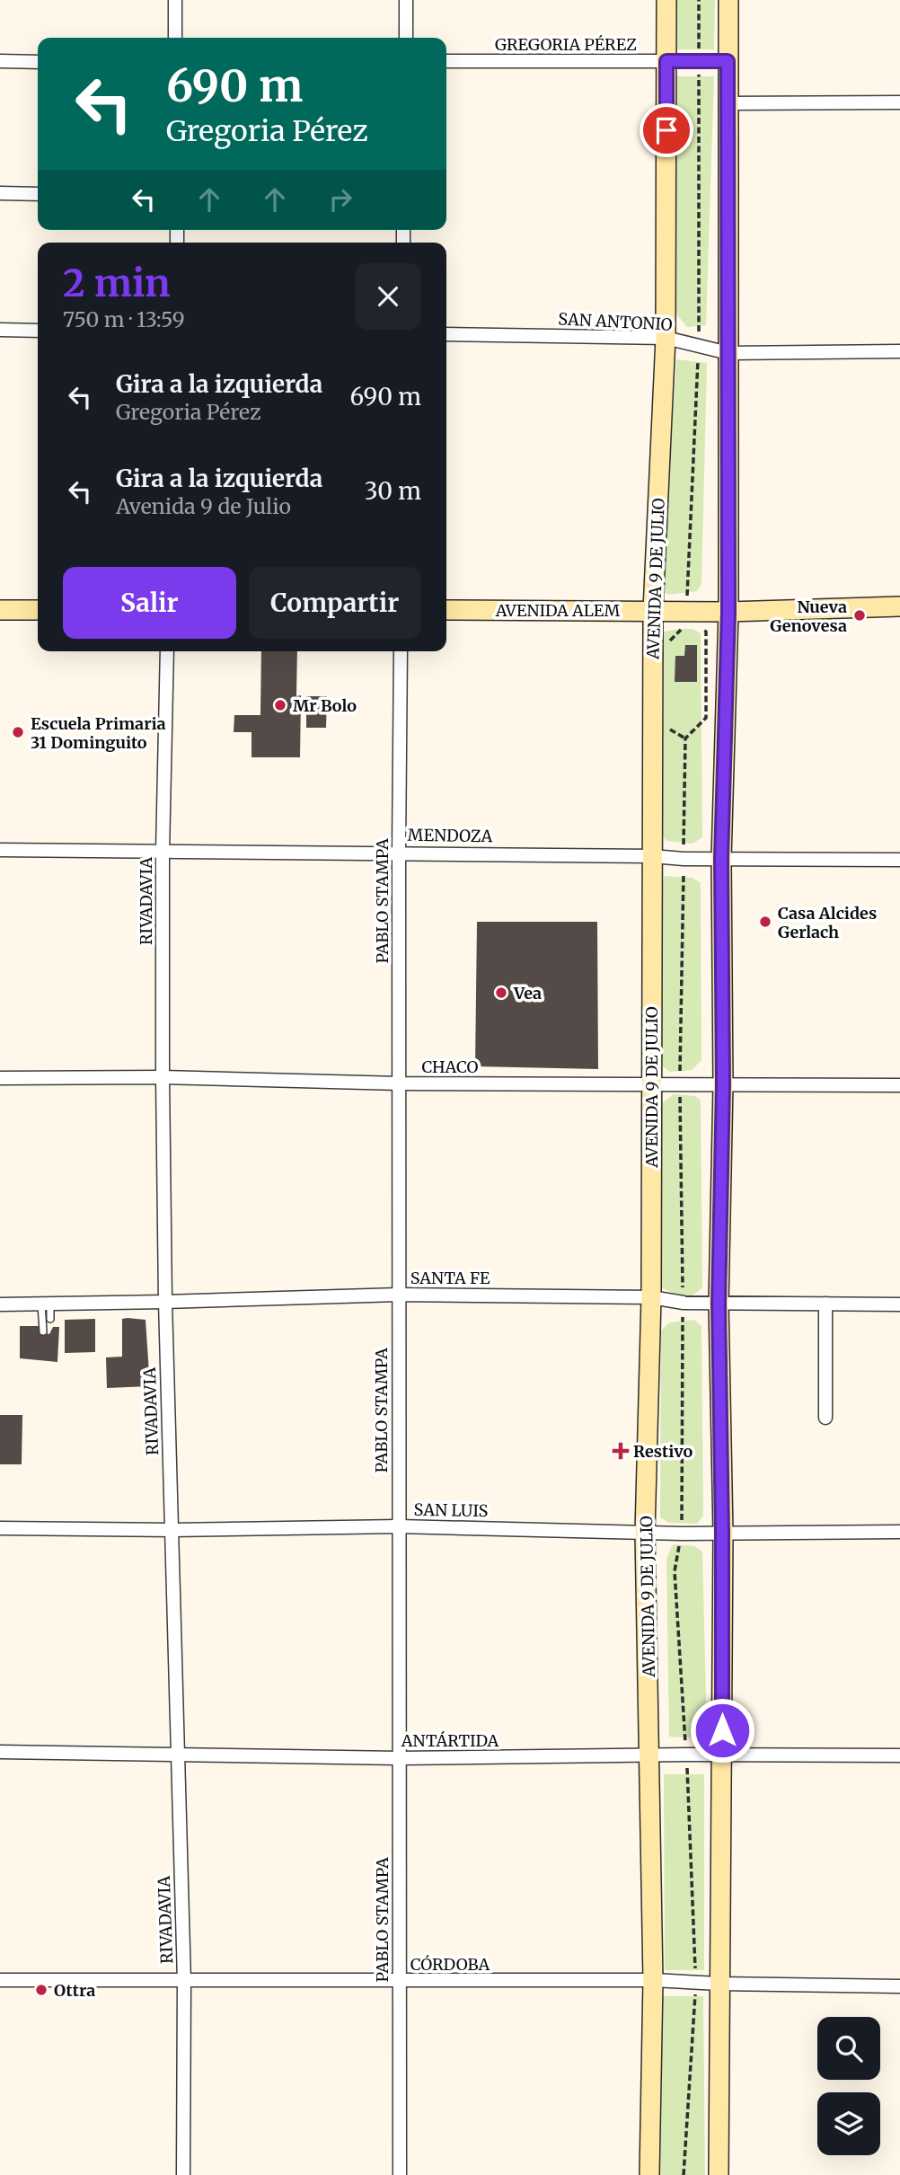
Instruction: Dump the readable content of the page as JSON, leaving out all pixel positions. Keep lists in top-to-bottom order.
{
  "streets": {
    "main road": ["AVENIDA 9 DE JULIO", "AVENIDA ALEM"],
    "street": [
      "GREGORIA PÉREZ",
      "SAN ANTONIO",
      "MENDOZA",
      "RIVADAVIA",
      "PABLO STAMPA",
      "CHACO",
      "SANTA FE",
      "SAN LUIS",
      "ANTÁRTIDA",
      "CÓRDOBA"
    ]
  },
  "crossings": [
    ["GREGORIA PÉREZ", "AVENIDA 9 DE JULIO"],
    ["SAN ANTONIO", "AVENIDA 9 DE JULIO"],
    ["AVENIDA 9 DE JULIO", "AVENIDA ALEM"],
    ["AVENIDA 9 DE JULIO", "MENDOZA"],
    ["AVENIDA 9 DE JULIO", "CHACO"],
    ["AVENIDA 9 DE JULIO", "SANTA FE"],
    ["AVENIDA 9 DE JULIO", "SAN LUIS"],
    ["AVENIDA 9 DE JULIO", "ANTÁRTIDA"],
    ["AVENIDA 9 DE JULIO", "CÓRDOBA"],
    ["MENDOZA", "RIVADAVIA"],
    ["MENDOZA", "PABLO STAMPA"],
    ["RIVADAVIA", "CHACO"],
    ["RIVADAVIA", "SANTA FE"],
    ["RIVADAVIA", "SAN LUIS"],
    ["RIVADAVIA", "ANTÁRTIDA"],
    ["RIVADAVIA", "CÓRDOBA"],
    ["PABLO STAMPA", "CHACO"],
    ["PABLO STAMPA", "SANTA FE"],
    ["PABLO STAMPA", "SAN LUIS"],
    ["PABLO STAMPA", "ANTÁRTIDA"],
    ["PABLO STAMPA", "CÓRDOBA"]
  ],
  "places": {
    "other": [
      "Nueva Genovesa",
      "Mr Bolo",
      "Escuela Primaria 31 Dominguito",
      "Casa Alcides Gerlach",
      "Vea",
      "Ottra"
    ],
    "health": ["Restivo"]
  },
  "page": {
    "turn": ["690 m", "Gregoria Pérez"],
    "heading": ["2 min", "750 m · 13:59"],
    "list": [
      {
        "name": "Gira a la izquierda",
        "note": "Gregoria Pérez",
        "value": "690 m"
      },
      {
        "name": "Gira a la izquierda",
        "note": "Avenida 9 de Julio",
        "value": "30 m"
      }
    ],
    "buttons": ["Salir", "Compartir"]
  }
}
